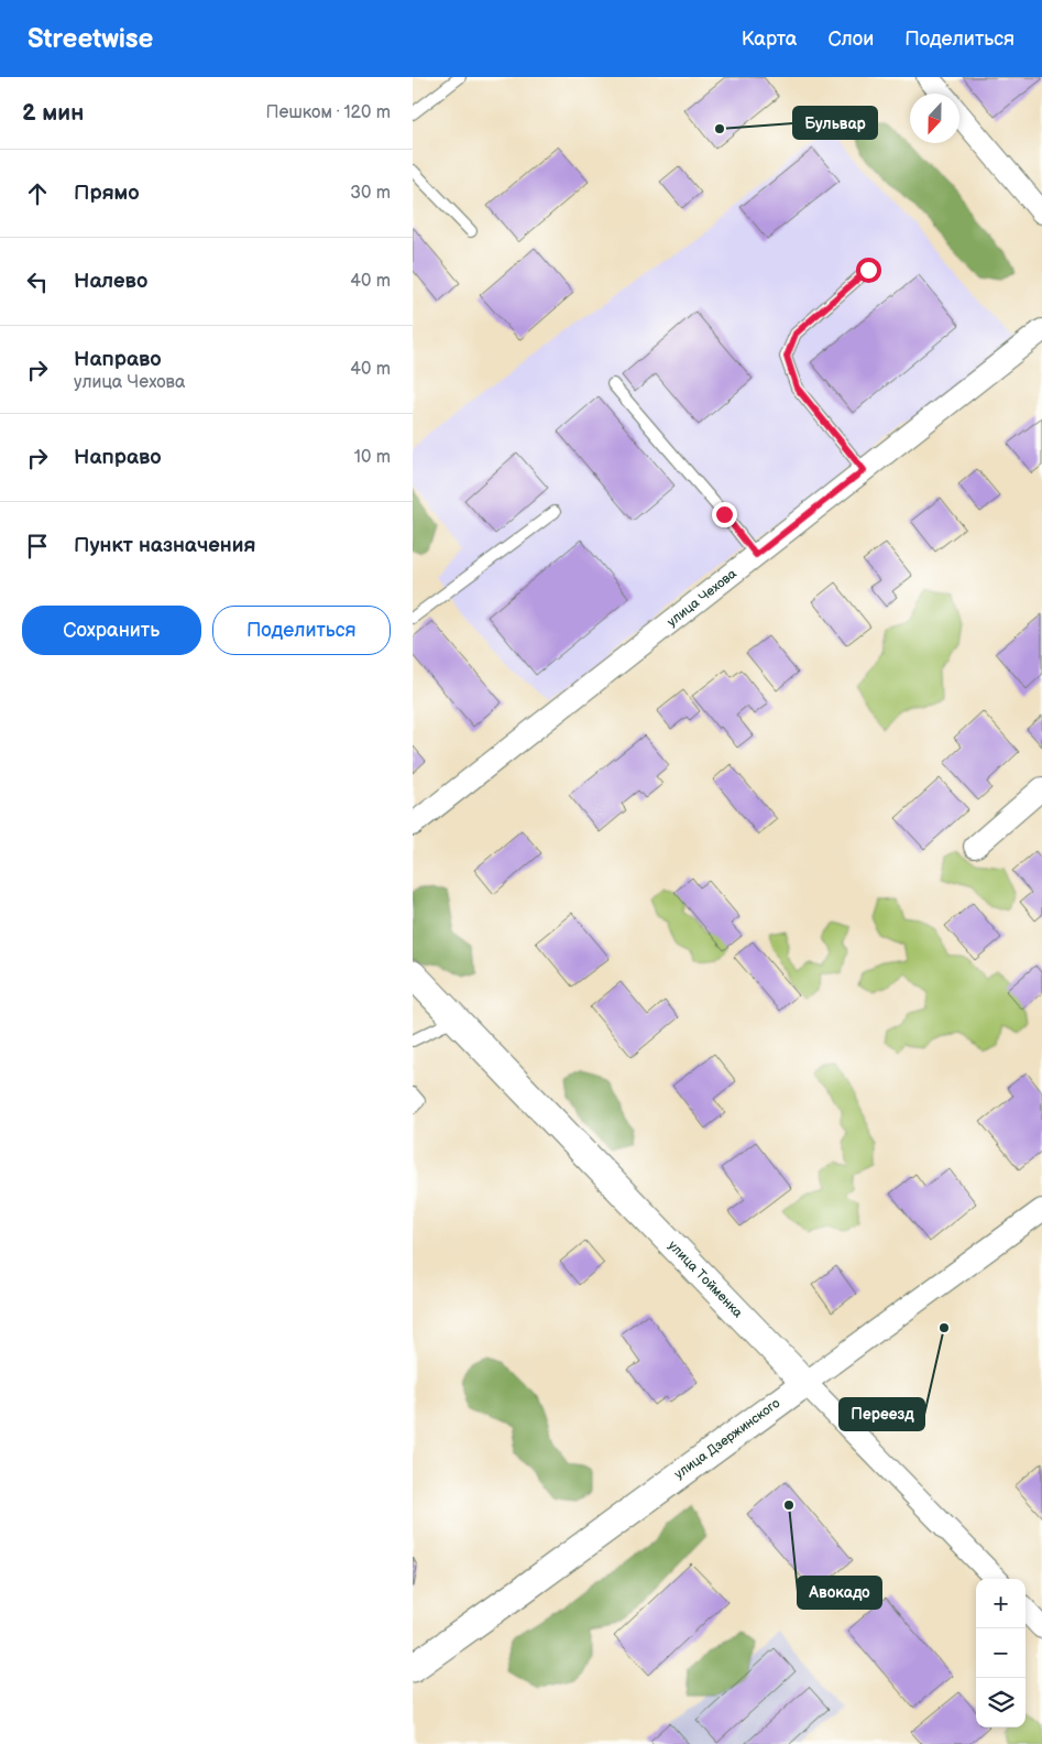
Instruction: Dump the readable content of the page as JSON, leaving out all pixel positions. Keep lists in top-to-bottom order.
{
  "streets": {
    "street": ["улица Чехова", "улица Тойменка", "улица Дзержинского"]
  },
  "crossings": [
    ["улица Тойменка", "улица Дзержинского"]
  ],
  "places": ["Бульвар", "Переезд", "Авокадо"],
  "north": "bottom",
  "page": {
    "header": "Streetwise",
    "nav": ["Карта", "Слои", "Поделиться"],
    "heading": ["2 мин", "Пешком · 120 m"],
    "list": [
      ["Прямо", "30 m"],
      ["Налево", "40 m"],
      ["Направо", "улица Чехова", "40 m"],
      ["Направо", "10 m"],
      "Пункт назначения"
    ],
    "buttons": ["Сохранить", "Поделиться"],
    "map_buttons": ["+", "−"]
  }
}
